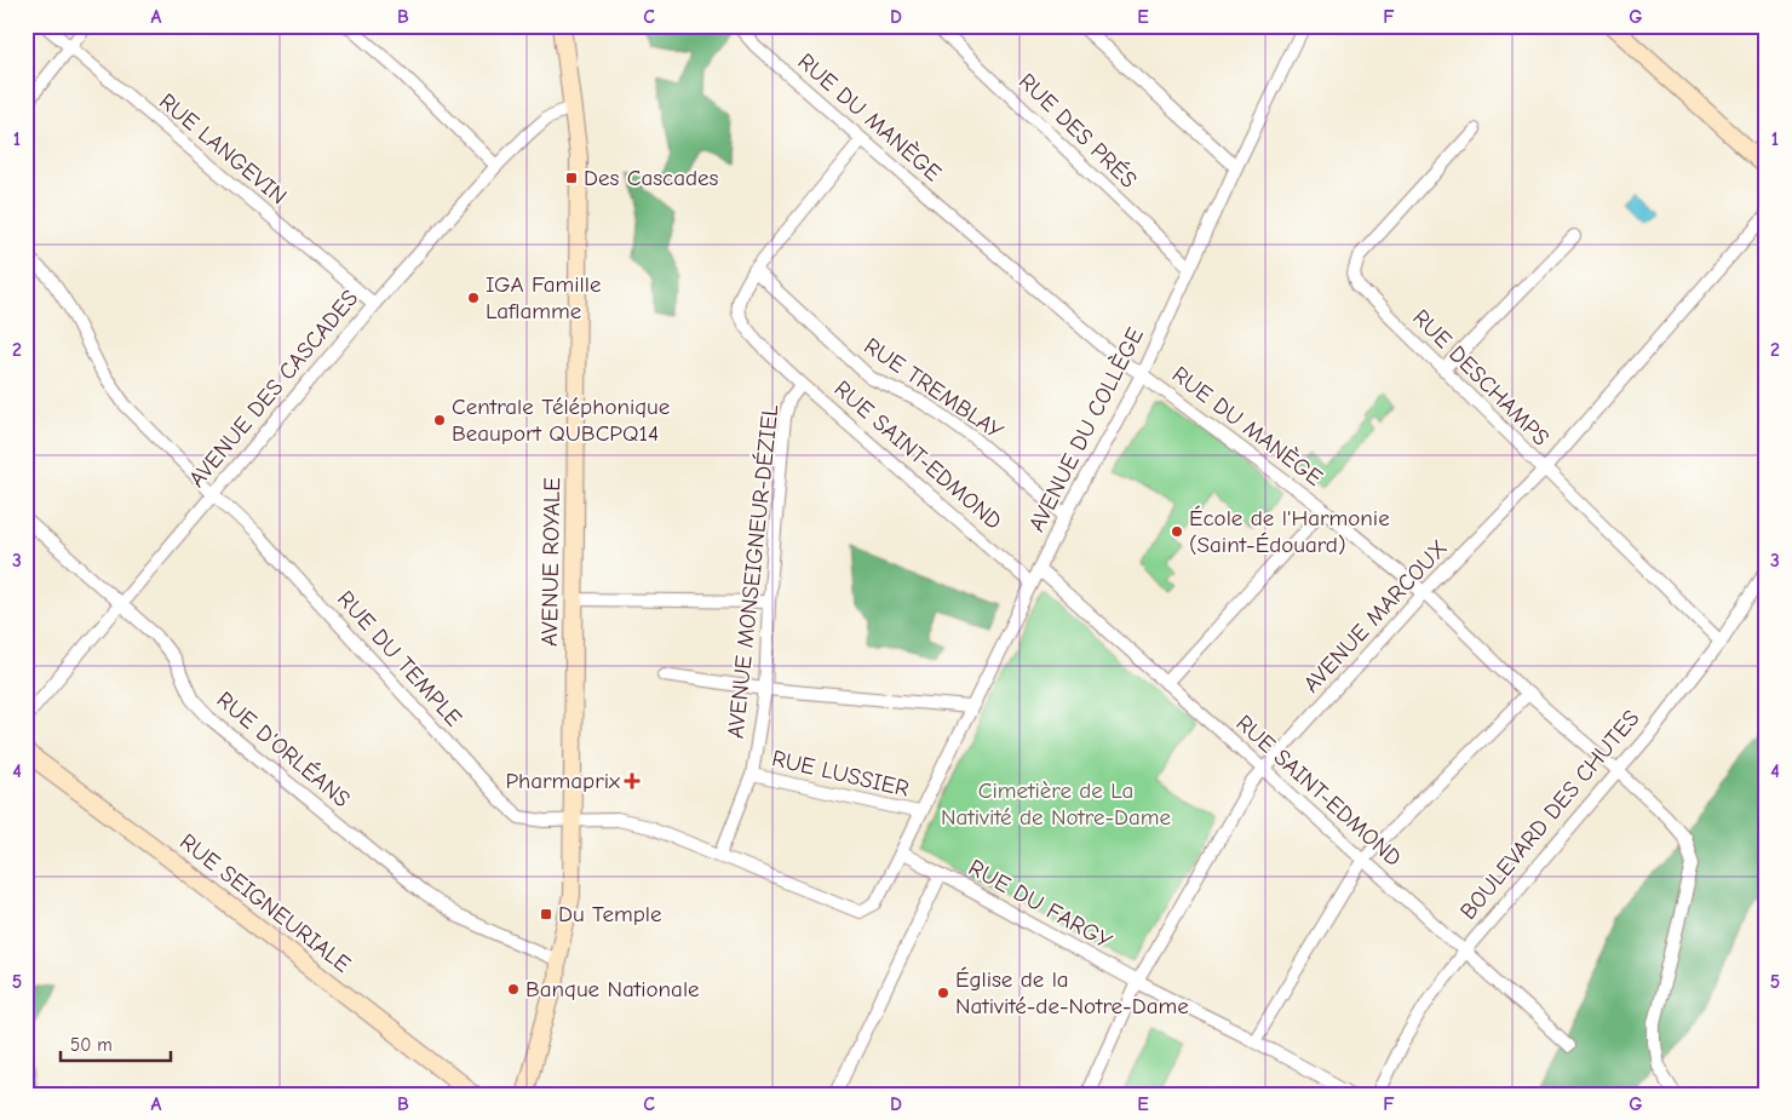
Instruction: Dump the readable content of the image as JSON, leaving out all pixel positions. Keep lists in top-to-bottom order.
{
  "streets": {
    "main road": ["AVENUE ROYALE", "RUE SEIGNEURIALE"],
    "street": [
      "RUE DU MANÈGE",
      "RUE DES PRÉS",
      "RUE LANGEVIN",
      "RUE DESCHAMPS",
      "AVENUE DES CASCADES",
      "RUE TREMBLAY",
      "AVENUE DU COLLÈGE",
      "RUE SAINT-EDMOND",
      "AVENUE MONSEIGNEUR-DÉZIEL",
      "AVENUE MARCOUX",
      "RUE DU TEMPLE",
      "RUE D'ORLÉANS",
      "RUE LUSSIER",
      "BOULEVARD DES CHUTES",
      "RUE DU FARGY"
    ]
  },
  "crossings": [
    ["RUE DU MANÈGE", "AVENUE DU COLLÈGE"],
    ["RUE DU MANÈGE", "AVENUE MONSEIGNEUR-DÉZIEL"],
    ["RUE DU MANÈGE", "AVENUE MARCOUX"],
    ["RUE DU MANÈGE", "BOULEVARD DES CHUTES"],
    ["RUE DES PRÉS", "AVENUE DU COLLÈGE"],
    ["RUE LANGEVIN", "AVENUE DES CASCADES"],
    ["RUE DESCHAMPS", "AVENUE MARCOUX"],
    ["RUE DESCHAMPS", "BOULEVARD DES CHUTES"],
    ["AVENUE DES CASCADES", "AVENUE ROYALE"],
    ["AVENUE DES CASCADES", "RUE DU TEMPLE"],
    ["AVENUE DES CASCADES", "RUE D'ORLÉANS"],
    ["RUE TREMBLAY", "AVENUE DU COLLÈGE"],
    ["RUE TREMBLAY", "AVENUE MONSEIGNEUR-DÉZIEL"],
    ["AVENUE DU COLLÈGE", "RUE SAINT-EDMOND"],
    ["AVENUE DU COLLÈGE", "RUE DU TEMPLE"],
    ["AVENUE DU COLLÈGE", "RUE LUSSIER"],
    ["AVENUE DU COLLÈGE", "RUE DU FARGY"],
    ["RUE SAINT-EDMOND", "AVENUE MONSEIGNEUR-DÉZIEL"],
    ["RUE SAINT-EDMOND", "AVENUE MARCOUX"],
    ["RUE SAINT-EDMOND", "BOULEVARD DES CHUTES"],
    ["AVENUE ROYALE", "RUE DU TEMPLE"],
    ["AVENUE ROYALE", "RUE D'ORLÉANS"],
    ["AVENUE MONSEIGNEUR-DÉZIEL", "RUE DU TEMPLE"],
    ["AVENUE MONSEIGNEUR-DÉZIEL", "RUE LUSSIER"],
    ["AVENUE MARCOUX", "RUE DU FARGY"]
  ],
  "parks": ["Cimetière de La Nativité de Notre-Dame"],
  "places": {
    "transit": ["Des Cascades", "Du Temple"],
    "other": [
      "IGA Famille Laflamme",
      "Centrale Téléphonique Beauport QUBCPQ14",
      "École de l'Harmonie (Saint-Édouard)",
      "Banque Nationale",
      "Église de la Nativité-de-Notre-Dame"
    ],
    "health": ["Pharmaprix"]
  },
  "scale_bar": "50 m",
  "grid": {
    "columns": [
      "A",
      "B",
      "C",
      "D",
      "E",
      "F",
      "G"
    ],
    "rows": [
      "1",
      "2",
      "3",
      "4",
      "5"
    ]
  }
}
